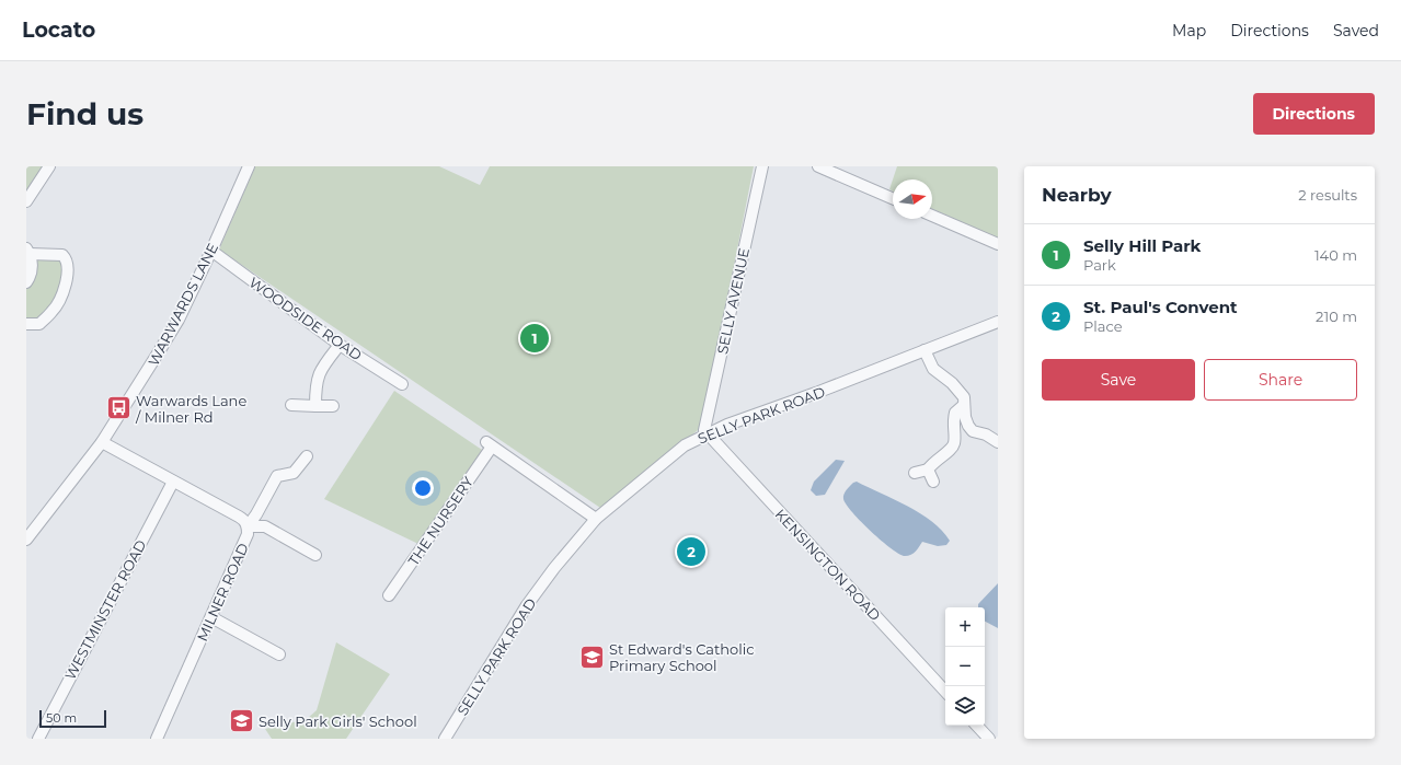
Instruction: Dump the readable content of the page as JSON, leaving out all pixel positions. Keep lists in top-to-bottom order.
{
  "streets": {
    "street": [
      "SELLY AVENUE",
      "WARWARDS LANE",
      "WOODSIDE ROAD",
      "SELLY PARK ROAD",
      "THE NURSERY",
      "KENSINGTON ROAD",
      "MILNER ROAD",
      "WESTMINSTER ROAD"
    ]
  },
  "crossings": [
    ["SELLY AVENUE", "SELLY PARK ROAD"],
    ["SELLY AVENUE", "KENSINGTON ROAD"],
    ["WARWARDS LANE", "WOODSIDE ROAD"],
    ["WARWARDS LANE", "MILNER ROAD"],
    ["SELLY PARK ROAD", "THE NURSERY"],
    ["SELLY PARK ROAD", "KENSINGTON ROAD"],
    ["MILNER ROAD", "WESTMINSTER ROAD"]
  ],
  "places": {
    "bus stop": ["Warwards Lane / Milner Rd"],
    "school or university": ["St Edward's Catholic Primary School", "Selly Park Girls' School"]
  },
  "scale_bar": "50 m",
  "north": "right",
  "page": {
    "header": "Locato",
    "nav": ["Map", "Directions", "Saved"],
    "buttons": [
      "Directions",
      ["Save", "Share"]
    ],
    "title": "Find us",
    "heading": ["Nearby", "2 results"],
    "list": [
      {
        "mark": "1",
        "name": "Selly Hill Park",
        "note": "Park",
        "value": "140 m"
      },
      {
        "mark": "2",
        "name": "St. Paul's Convent",
        "note": "Place",
        "value": "210 m"
      }
    ],
    "pins": ["1", "2"],
    "map_buttons": ["+", "−"],
    "scale": "50 m"
  }
}
